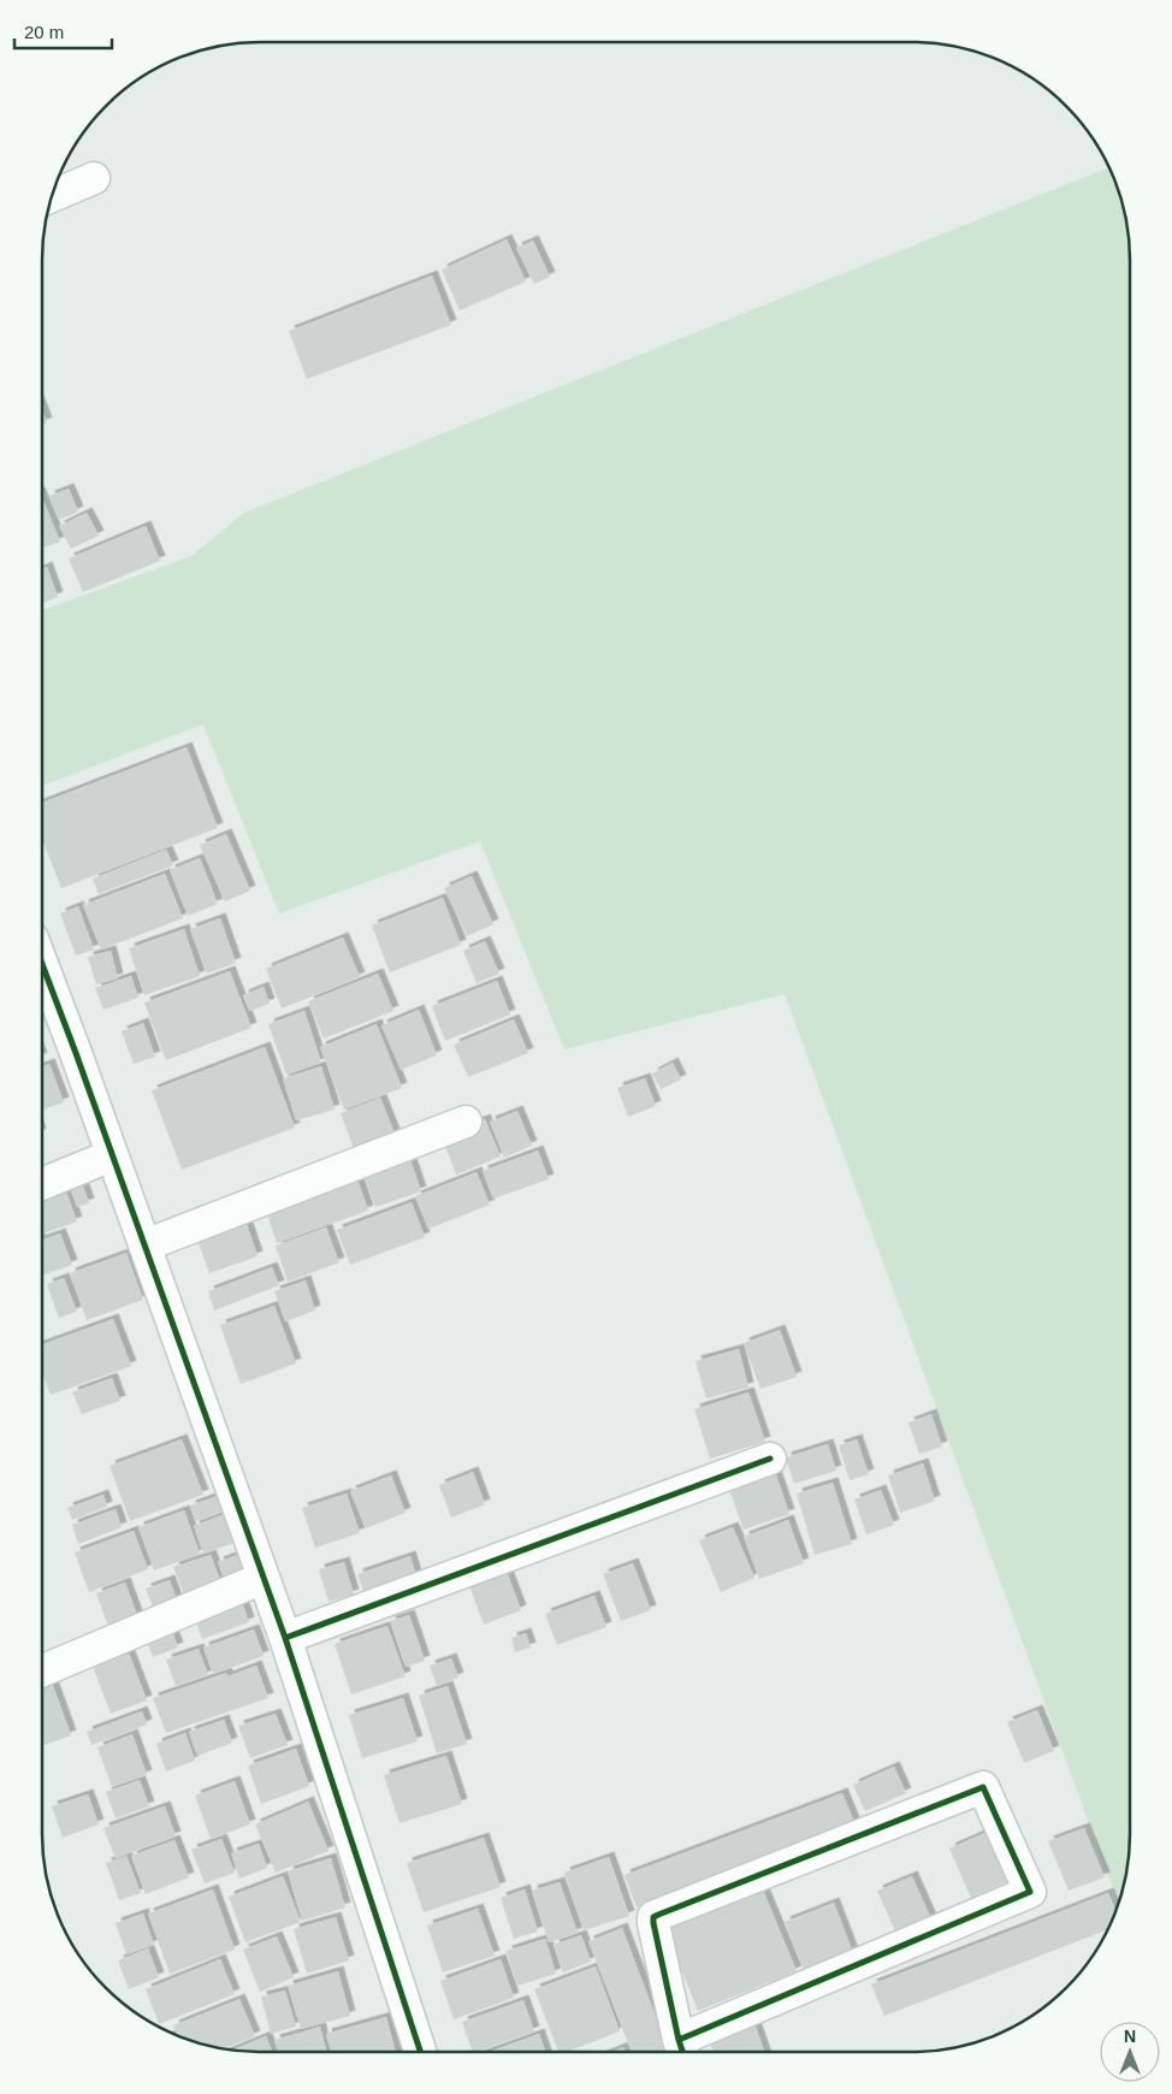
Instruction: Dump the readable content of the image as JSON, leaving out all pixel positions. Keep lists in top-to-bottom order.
{
  "scale_bar": "20 m",
  "north": "top"
}
